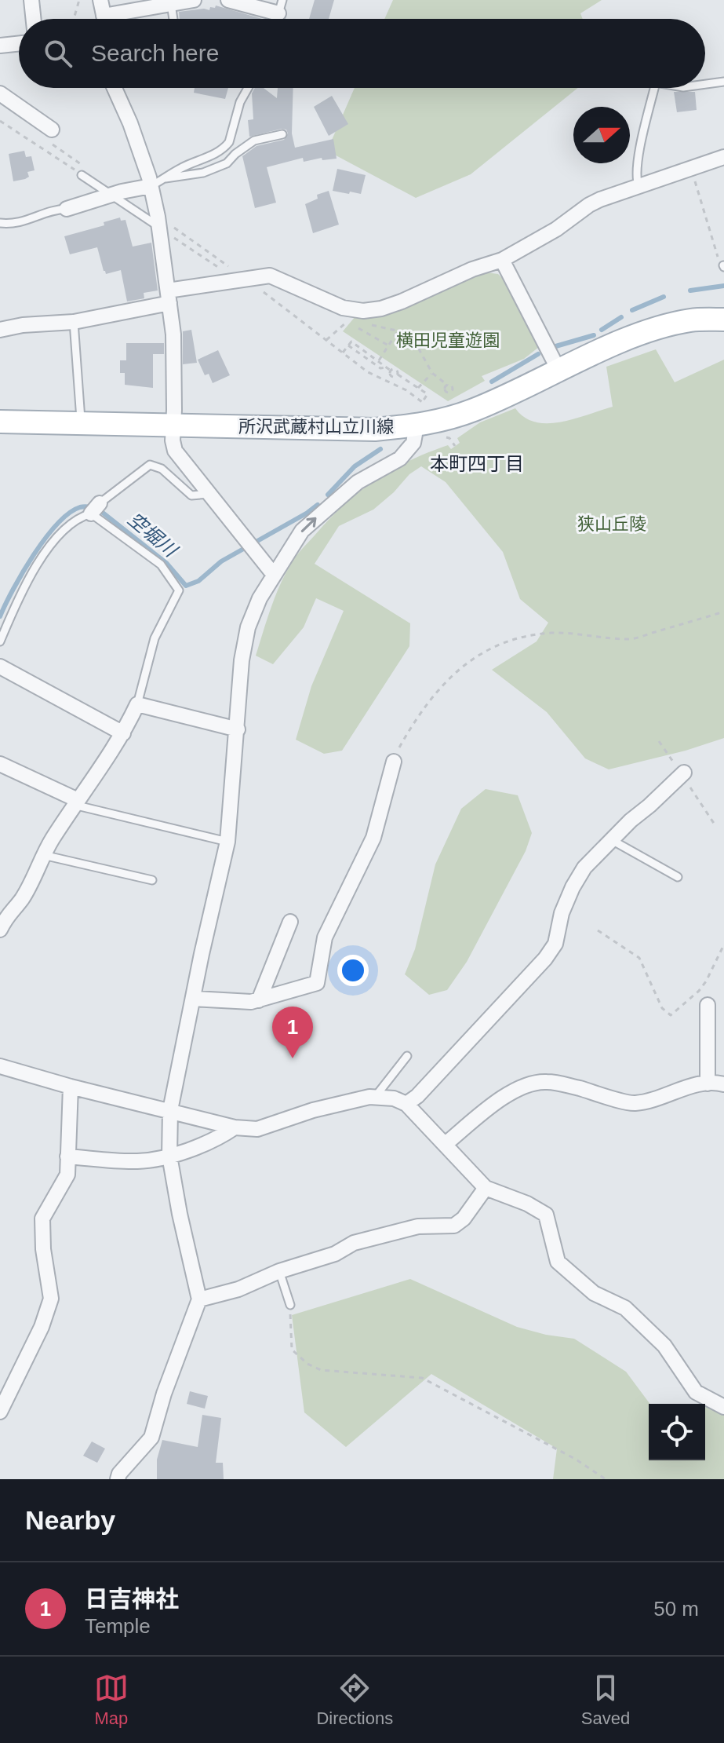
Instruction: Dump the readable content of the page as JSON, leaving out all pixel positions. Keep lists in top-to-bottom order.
{
  "streets": {
    "main road": ["所沢武蔵村山立川線"]
  },
  "districts": ["本町四丁目"],
  "water": ["空堀川"],
  "parks": ["横田児童遊園", "狭山丘陵"],
  "north": "right",
  "page": {
    "search": "Search here",
    "pins": "1",
    "heading": "Nearby",
    "list": [
      {
        "mark": "1",
        "name": "日吉神社",
        "note": "Temple",
        "value": "50 m"
      }
    ],
    "nav": ["Map", "Directions", "Saved"]
  }
}
